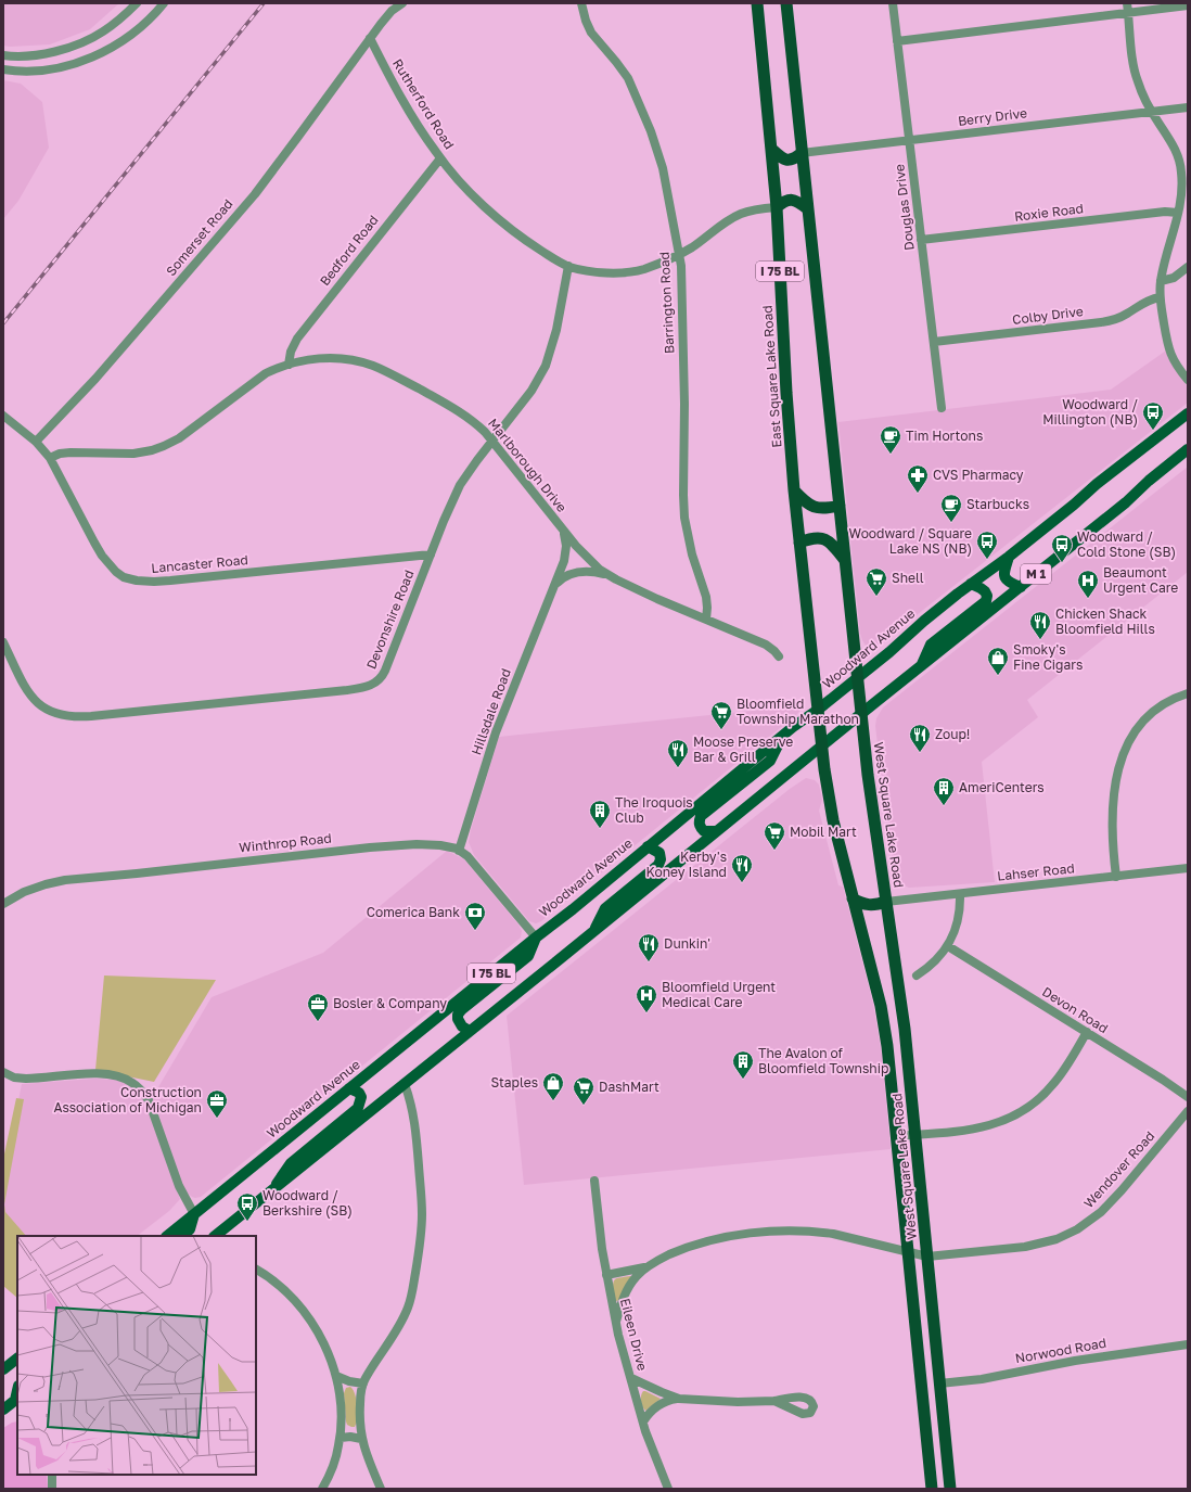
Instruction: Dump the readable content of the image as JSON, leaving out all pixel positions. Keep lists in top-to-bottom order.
{
  "streets": {
    "highway": ["I 75 BL", "East Square Lake Road", "West Square Lake Road"],
    "main road": ["M 1", "Woodward Avenue"],
    "street": [
      "Rutherford Road",
      "Berry Drive",
      "Douglas Drive",
      "Roxie Road",
      "Somerset Road",
      "Bedford Road",
      "Barrington Road",
      "Colby Drive",
      "Marlborough Drive",
      "Lancaster Road",
      "Devonshire Road",
      "Hillsdale Road",
      "Winthrop Road",
      "Lahser Road",
      "Devon Road",
      "Wendover Road",
      "Eileen Drive",
      "Norwood Road"
    ]
  },
  "crossings": [
    ["Rutherford Road", "Somerset Road"],
    ["Rutherford Road", "Bedford Road"],
    ["Rutherford Road", "Barrington Road"],
    ["Rutherford Road", "East Square Lake Road"],
    ["Rutherford Road", "Devonshire Road"],
    ["Berry Drive", "Douglas Drive"],
    ["Berry Drive", "I 75 BL"],
    ["Douglas Drive", "Roxie Road"],
    ["Douglas Drive", "Colby Drive"],
    ["Somerset Road", "Lancaster Road"],
    ["Bedford Road", "Marlborough Drive"],
    ["I 75 BL", "East Square Lake Road"],
    ["I 75 BL", "M 1"],
    ["I 75 BL", "Woodward Avenue"],
    ["I 75 BL", "West Square Lake Road"],
    ["Barrington Road", "Marlborough Drive"],
    ["East Square Lake Road", "Woodward Avenue"],
    ["East Square Lake Road", "West Square Lake Road"],
    ["Marlborough Drive", "Lancaster Road"],
    ["Marlborough Drive", "Devonshire Road"],
    ["Marlborough Drive", "Hillsdale Road"],
    ["Lancaster Road", "Devonshire Road"],
    ["M 1", "West Square Lake Road"],
    ["Hillsdale Road", "Winthrop Road"],
    ["West Square Lake Road", "Lahser Road"],
    ["West Square Lake Road", "Wendover Road"],
    ["West Square Lake Road", "Norwood Road"]
  ],
  "places": {
    "bus stop": [
      "Woodward / Millington (NB)",
      "Woodward / Square Lake NS (NB)",
      "Woodward / Cold Stone (SB)",
      "Woodward / Berkshire (SB)"
    ],
    "cafe": ["Tim Hortons", "Starbucks"],
    "pharmacy": ["CVS Pharmacy"],
    "supermarket": [
      "Shell",
      "Bloomfield Township Marathon",
      "Mobil Mart",
      "DashMart"
    ],
    "hospital": ["Beaumont Urgent Care", "Bloomfield Urgent Medical Care"],
    "restaurant": [
      "Chicken Shack Bloomfield Hills",
      "Zoup!",
      "Moose Preserve Bar & Grill",
      "Kerby's Koney Island",
      "Dunkin'"
    ],
    "shop": ["Smoky's Fine Cigars", "Staples"],
    "building": ["AmeriCenters", "The Iroquois Club", "The Avalon of Bloomfield Township"],
    "bank": ["Comerica Bank"],
    "office": ["Bosler & Company", "Construction Association of Michigan"]
  }
}
